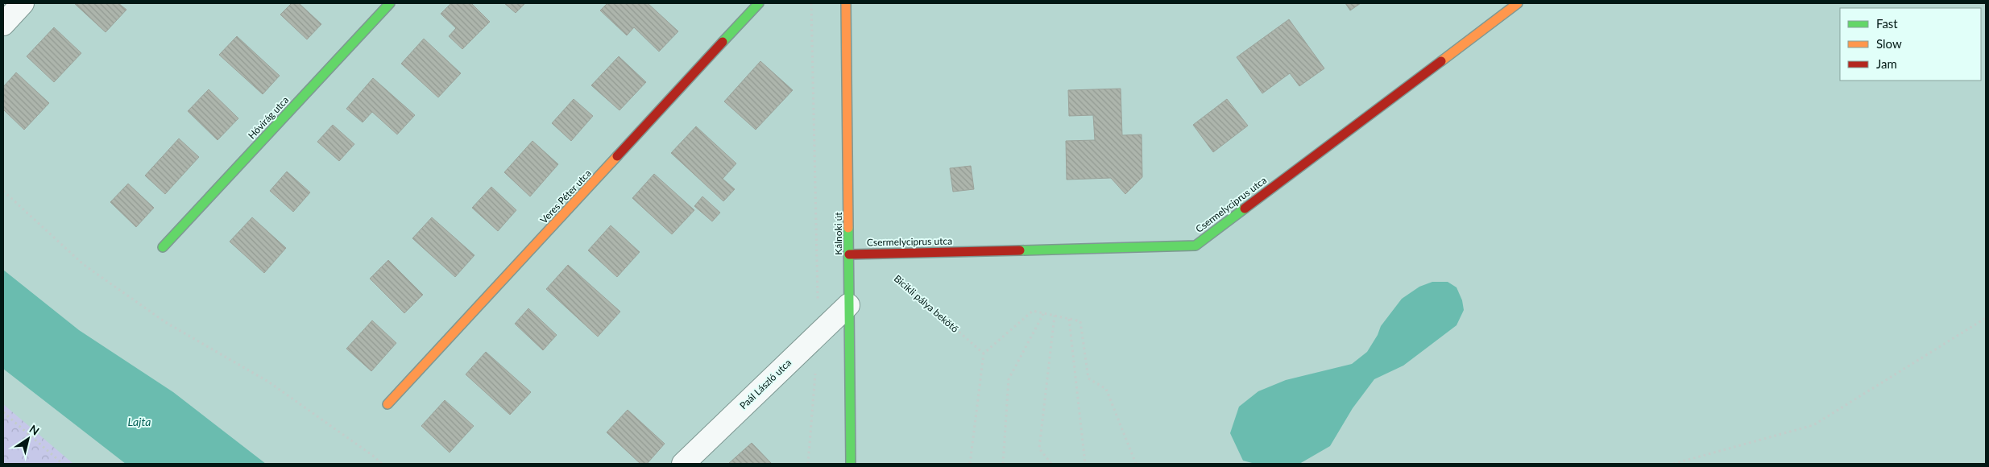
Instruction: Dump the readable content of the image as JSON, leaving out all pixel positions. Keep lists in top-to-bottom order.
{
  "streets": {
    "street": [
      "Hóvirág utca",
      "Veres Péter utca",
      "Csermelyciprus utca",
      "Kálnoki út",
      "Paál László utca"
    ],
    "path": ["Bicikli pálya bekötő"]
  },
  "crossings": [
    ["Csermelyciprus utca", "Kálnoki út"],
    ["Kálnoki út", "Paál László utca"]
  ],
  "water": ["Lajta"],
  "legend": ["Fast", "Slow", "Jam"],
  "north": "top right"
}
